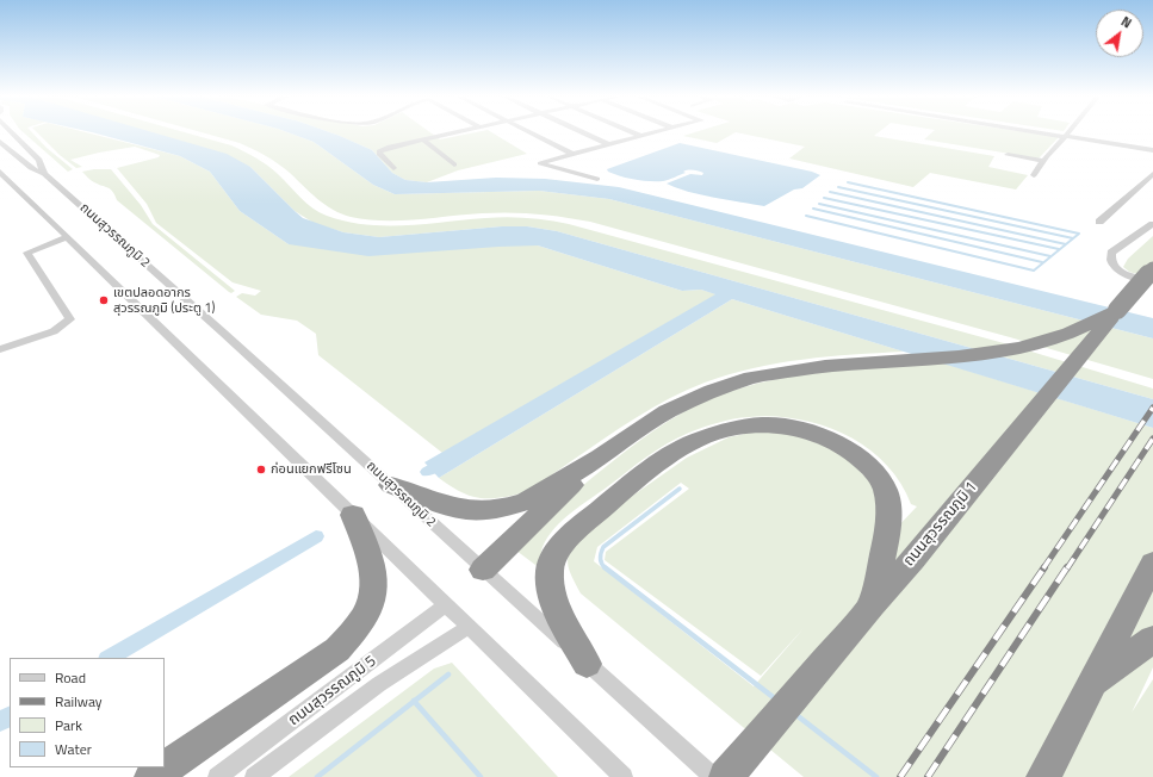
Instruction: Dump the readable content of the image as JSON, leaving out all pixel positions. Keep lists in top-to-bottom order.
{
  "streets": {
    "highway": ["ถนนสุวรรณภูมิ 1"],
    "street": ["ถนนสุวรรณภูมิ 2", "ถนนสุวรรณภูมิ 5"]
  },
  "places": ["เขตปลอดอากร สุวรรณภูมิ (ประตู 1)", "ก่อนแยกฟรีโซน"],
  "legend": [
    "Road",
    "Railway",
    "Park",
    "Water"
  ],
  "north": "top right"
}
